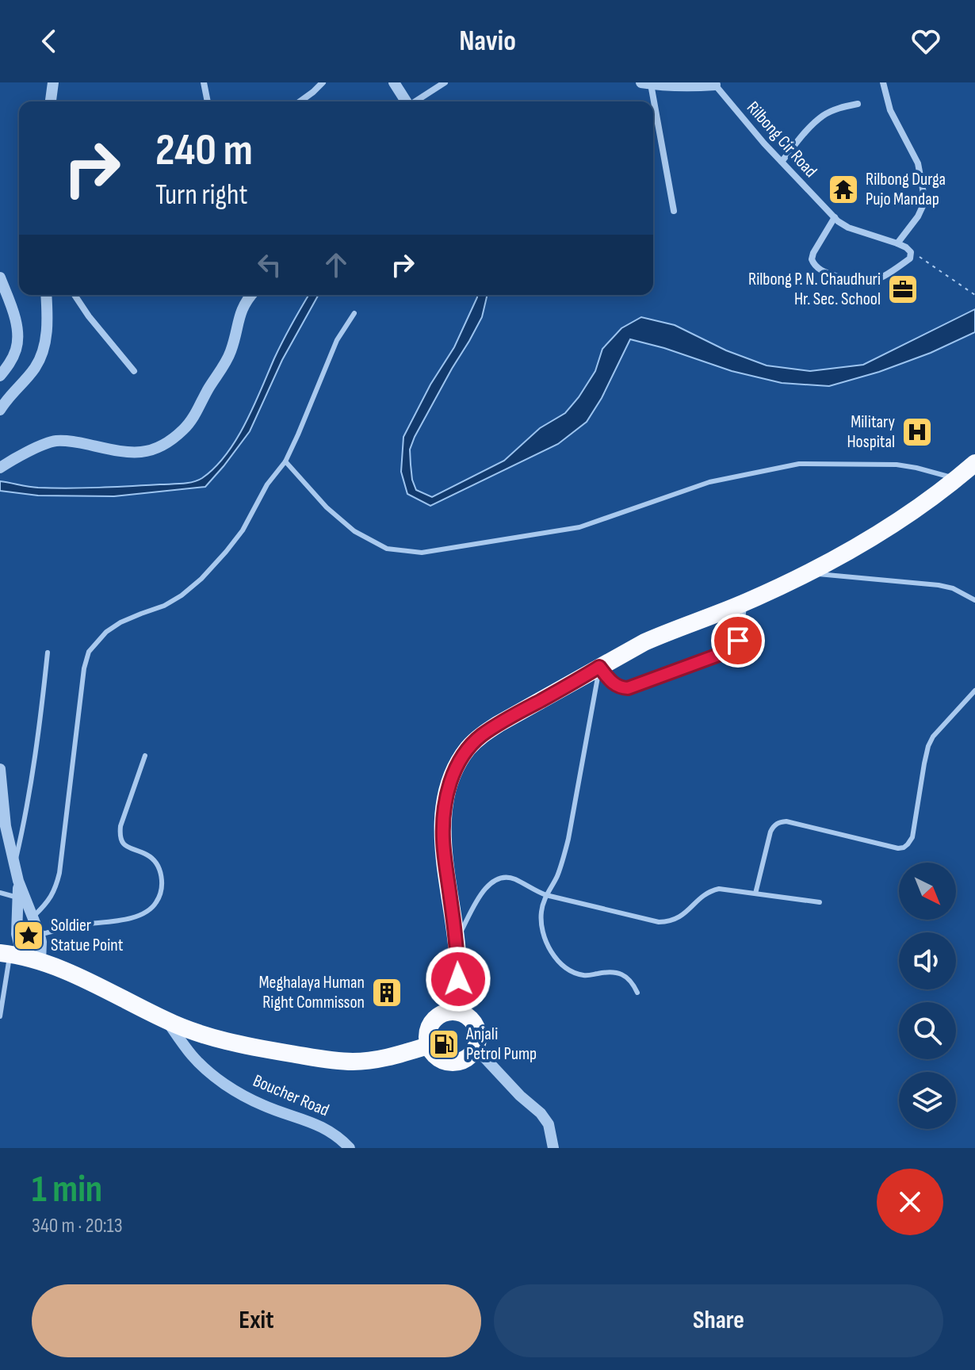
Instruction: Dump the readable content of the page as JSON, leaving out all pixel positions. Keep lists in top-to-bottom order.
{
  "streets": {
    "street": ["Rilbong Cir Road", "Boucher Road"]
  },
  "places": {
    "temple": ["Rilbong Durga Pujo Mandap"],
    "office": ["Rilbong P. N. Chaudhuri Hr. Sec. School"],
    "hospital": ["Military Hospital"],
    "place": ["Soldier Statue Point"],
    "building": ["Meghalaya Human Right Commisson"],
    "fuel station": ["Anjali Petrol Pump"]
  },
  "north": "bottom right",
  "page": {
    "header": "Navio",
    "turn": ["240 m", "Turn right"],
    "heading": ["1 min", "340 m · 20:13"],
    "buttons": ["Exit", "Share"]
  }
}
